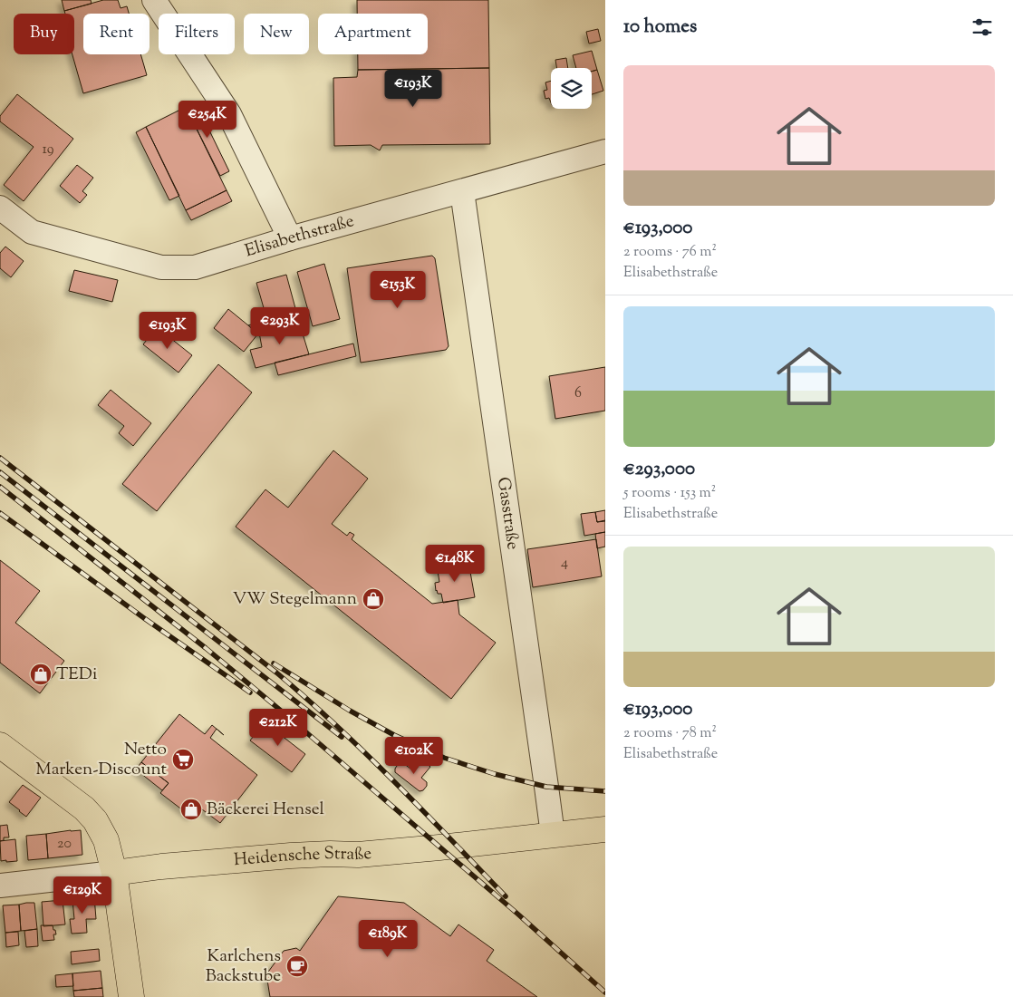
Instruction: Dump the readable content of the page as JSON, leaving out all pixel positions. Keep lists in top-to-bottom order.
{
  "streets": {
    "main road": ["Heidensche Straße"],
    "street": ["Elisabethstraße", "Gasstraße"]
  },
  "crossings": [
    ["Elisabethstraße", "Gasstraße"],
    ["Gasstraße", "Heidensche Straße"]
  ],
  "places": {
    "shop": ["VW Stegelmann", "TEDi", "Bäckerei Hensel"],
    "supermarket": ["Netto Marken-Discount"],
    "cafe": ["Karlchens Backstube"]
  },
  "house_numbers": [
    "19",
    "6",
    "4",
    "20"
  ],
  "page": {
    "heading": "10 homes",
    "chip": [
      "Buy",
      "Rent",
      "Filters",
      "New",
      "Apartment"
    ],
    "list": [
      {
        "name": "€193,000",
        "note": "2 rooms · 76 m² · Elisabethstraße"
      },
      {
        "name": "€293,000",
        "note": "5 rooms · 153 m² · Elisabethstraße"
      },
      {
        "name": "€193,000",
        "note": "2 rooms · 78 m² · Elisabethstraße"
      }
    ],
    "price": [
      "€193K",
      "€254K",
      "€153K",
      "€293K",
      "€193K",
      "€148K",
      "€212K",
      "€102K",
      "€129K",
      "€189K"
    ]
  }
}
